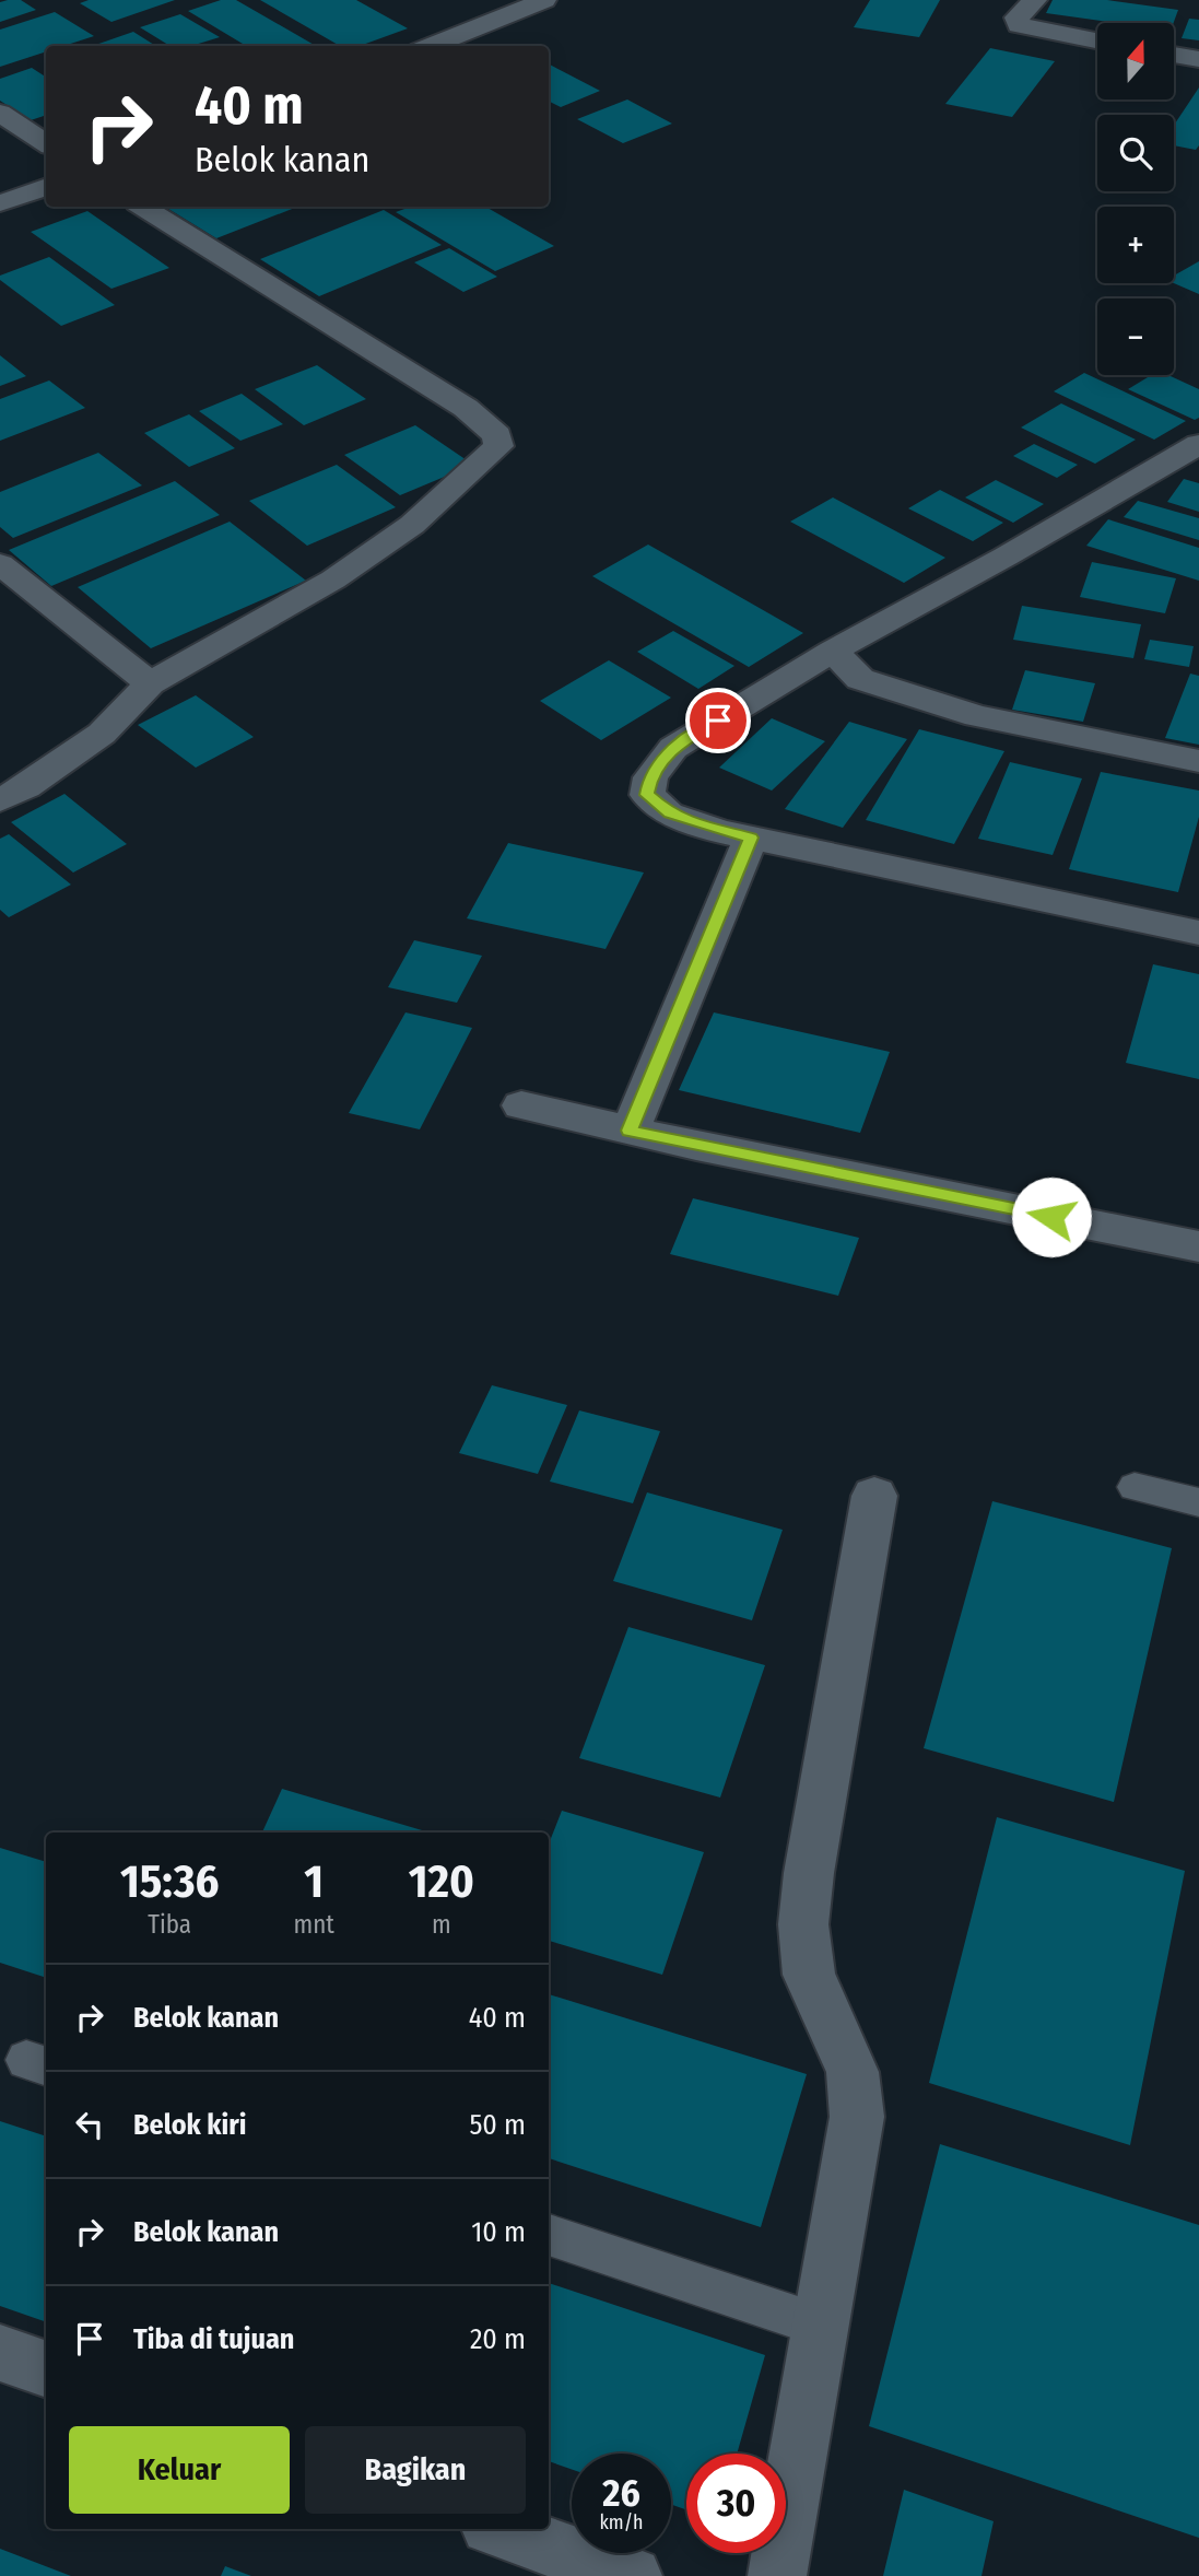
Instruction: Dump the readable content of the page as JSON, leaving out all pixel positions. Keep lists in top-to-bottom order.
{
  "north": "top",
  "page": {
    "map_buttons": ["+", "−"],
    "turn": ["40 m", "Belok kanan"],
    "eta": [
      "15:36",
      "Tiba",
      "1",
      "mnt",
      "120",
      "m"
    ],
    "list": [
      {
        "name": "Belok kanan",
        "value": "40 m"
      },
      {
        "name": "Belok kiri",
        "value": "50 m"
      },
      {
        "name": "Belok kanan",
        "value": "10 m"
      },
      {
        "name": "Tiba di tujuan",
        "value": "20 m"
      }
    ],
    "buttons": ["Keluar", "Bagikan"],
    "speed": "26 km/h",
    "limit": "30"
  }
}
